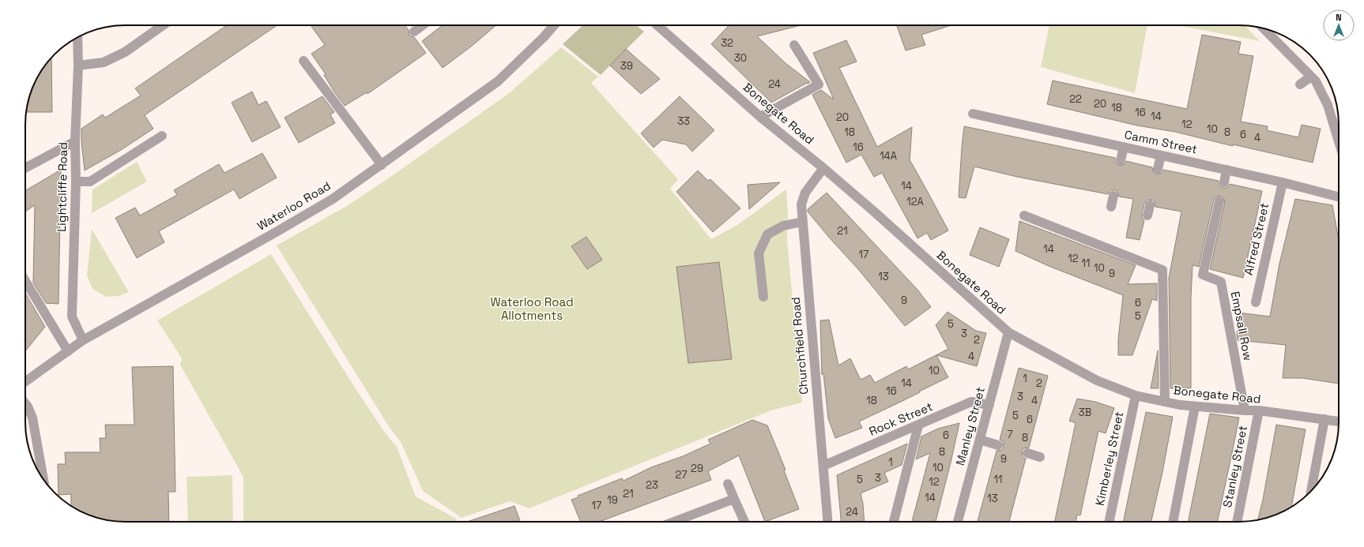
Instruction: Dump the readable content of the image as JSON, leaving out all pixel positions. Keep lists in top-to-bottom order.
{
  "streets": {
    "street": [
      "Bonegate Road",
      "Camm Street",
      "Lightcliffe Road",
      "Waterloo Road",
      "Alfred Street",
      "Empsall Row",
      "Churchfield Road",
      "Rock Street",
      "Manley Street",
      "Kimberley Street",
      "Stanley Street"
    ]
  },
  "crossings": [
    ["Bonegate Road", "Empsall Row"],
    ["Bonegate Road", "Churchfield Road"],
    ["Bonegate Road", "Manley Street"],
    ["Bonegate Road", "Kimberley Street"],
    ["Bonegate Road", "Stanley Street"],
    ["Camm Street", "Alfred Street"],
    ["Lightcliffe Road", "Waterloo Road"],
    ["Churchfield Road", "Rock Street"],
    ["Rock Street", "Manley Street"]
  ],
  "parks": ["Waterloo Road Allotments"],
  "house_numbers": [
    "32",
    "30",
    "39",
    "24",
    "22",
    "20",
    "18",
    "16",
    "14",
    "20",
    "33",
    "12",
    "10",
    "18",
    "8",
    "6",
    "4",
    "16",
    "14A",
    "14",
    "12A",
    "21",
    "14",
    "17",
    "12",
    "11",
    "10",
    "9",
    "13",
    "9",
    "6",
    "5",
    "5",
    "3",
    "2",
    "4",
    "10",
    "1",
    "14",
    "2",
    "16",
    "3",
    "18",
    "4",
    "3B",
    "5",
    "6",
    "7",
    "6",
    "8",
    "8",
    "9",
    "1",
    "10",
    "29",
    "27",
    "3",
    "5",
    "11",
    "12",
    "23",
    "21",
    "14",
    "13",
    "19",
    "17",
    "24"
  ],
  "north": "top"
}
